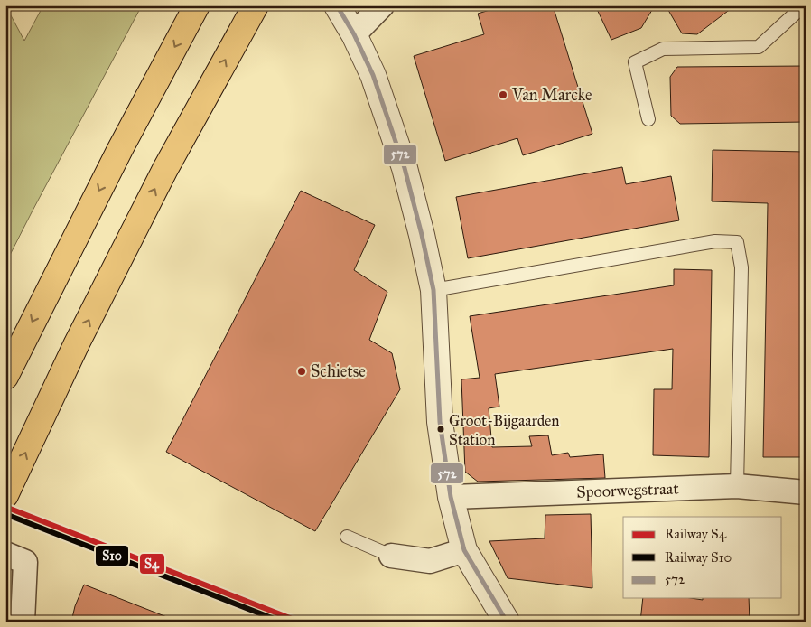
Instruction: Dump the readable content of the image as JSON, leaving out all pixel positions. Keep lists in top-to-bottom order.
{
  "streets": {
    "street": ["Spoorwegstraat"]
  },
  "places": ["Van Marcke", "Schietse", "Groot-Bijgaarden Station"],
  "lines": ["transit line 572", "rail line S4", "rail line S10"],
  "legend": ["Railway S4", "Railway S10", "572"]
}
